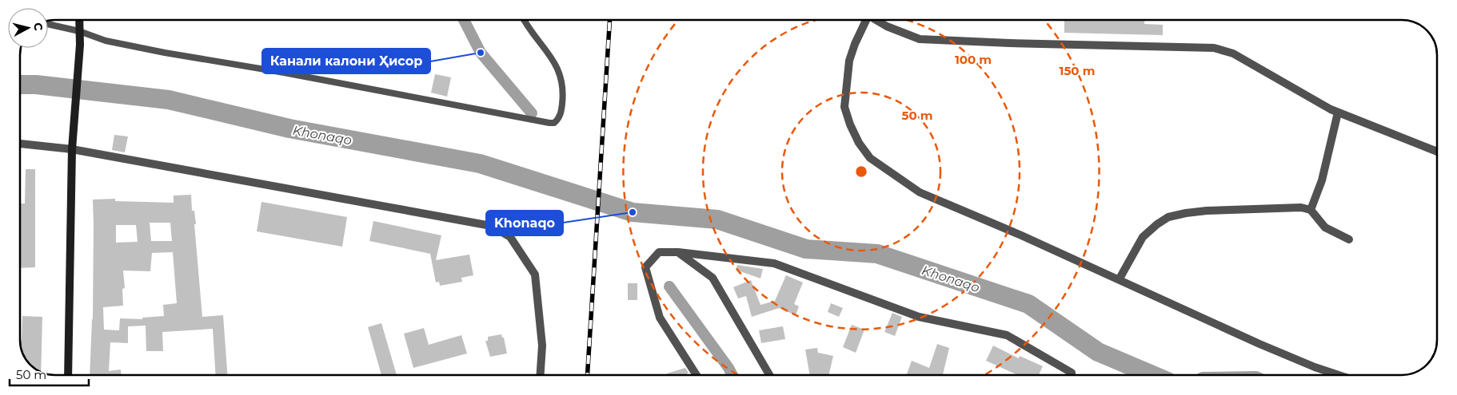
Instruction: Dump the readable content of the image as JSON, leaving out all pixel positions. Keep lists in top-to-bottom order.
{
  "water": ["Khonaqo"],
  "places": ["Канали калони Ҳисор", "Khonaqo"],
  "scale_bar": "50 m",
  "north": "right",
  "rings": ["100 m", "150 m", "50 m"]
}
